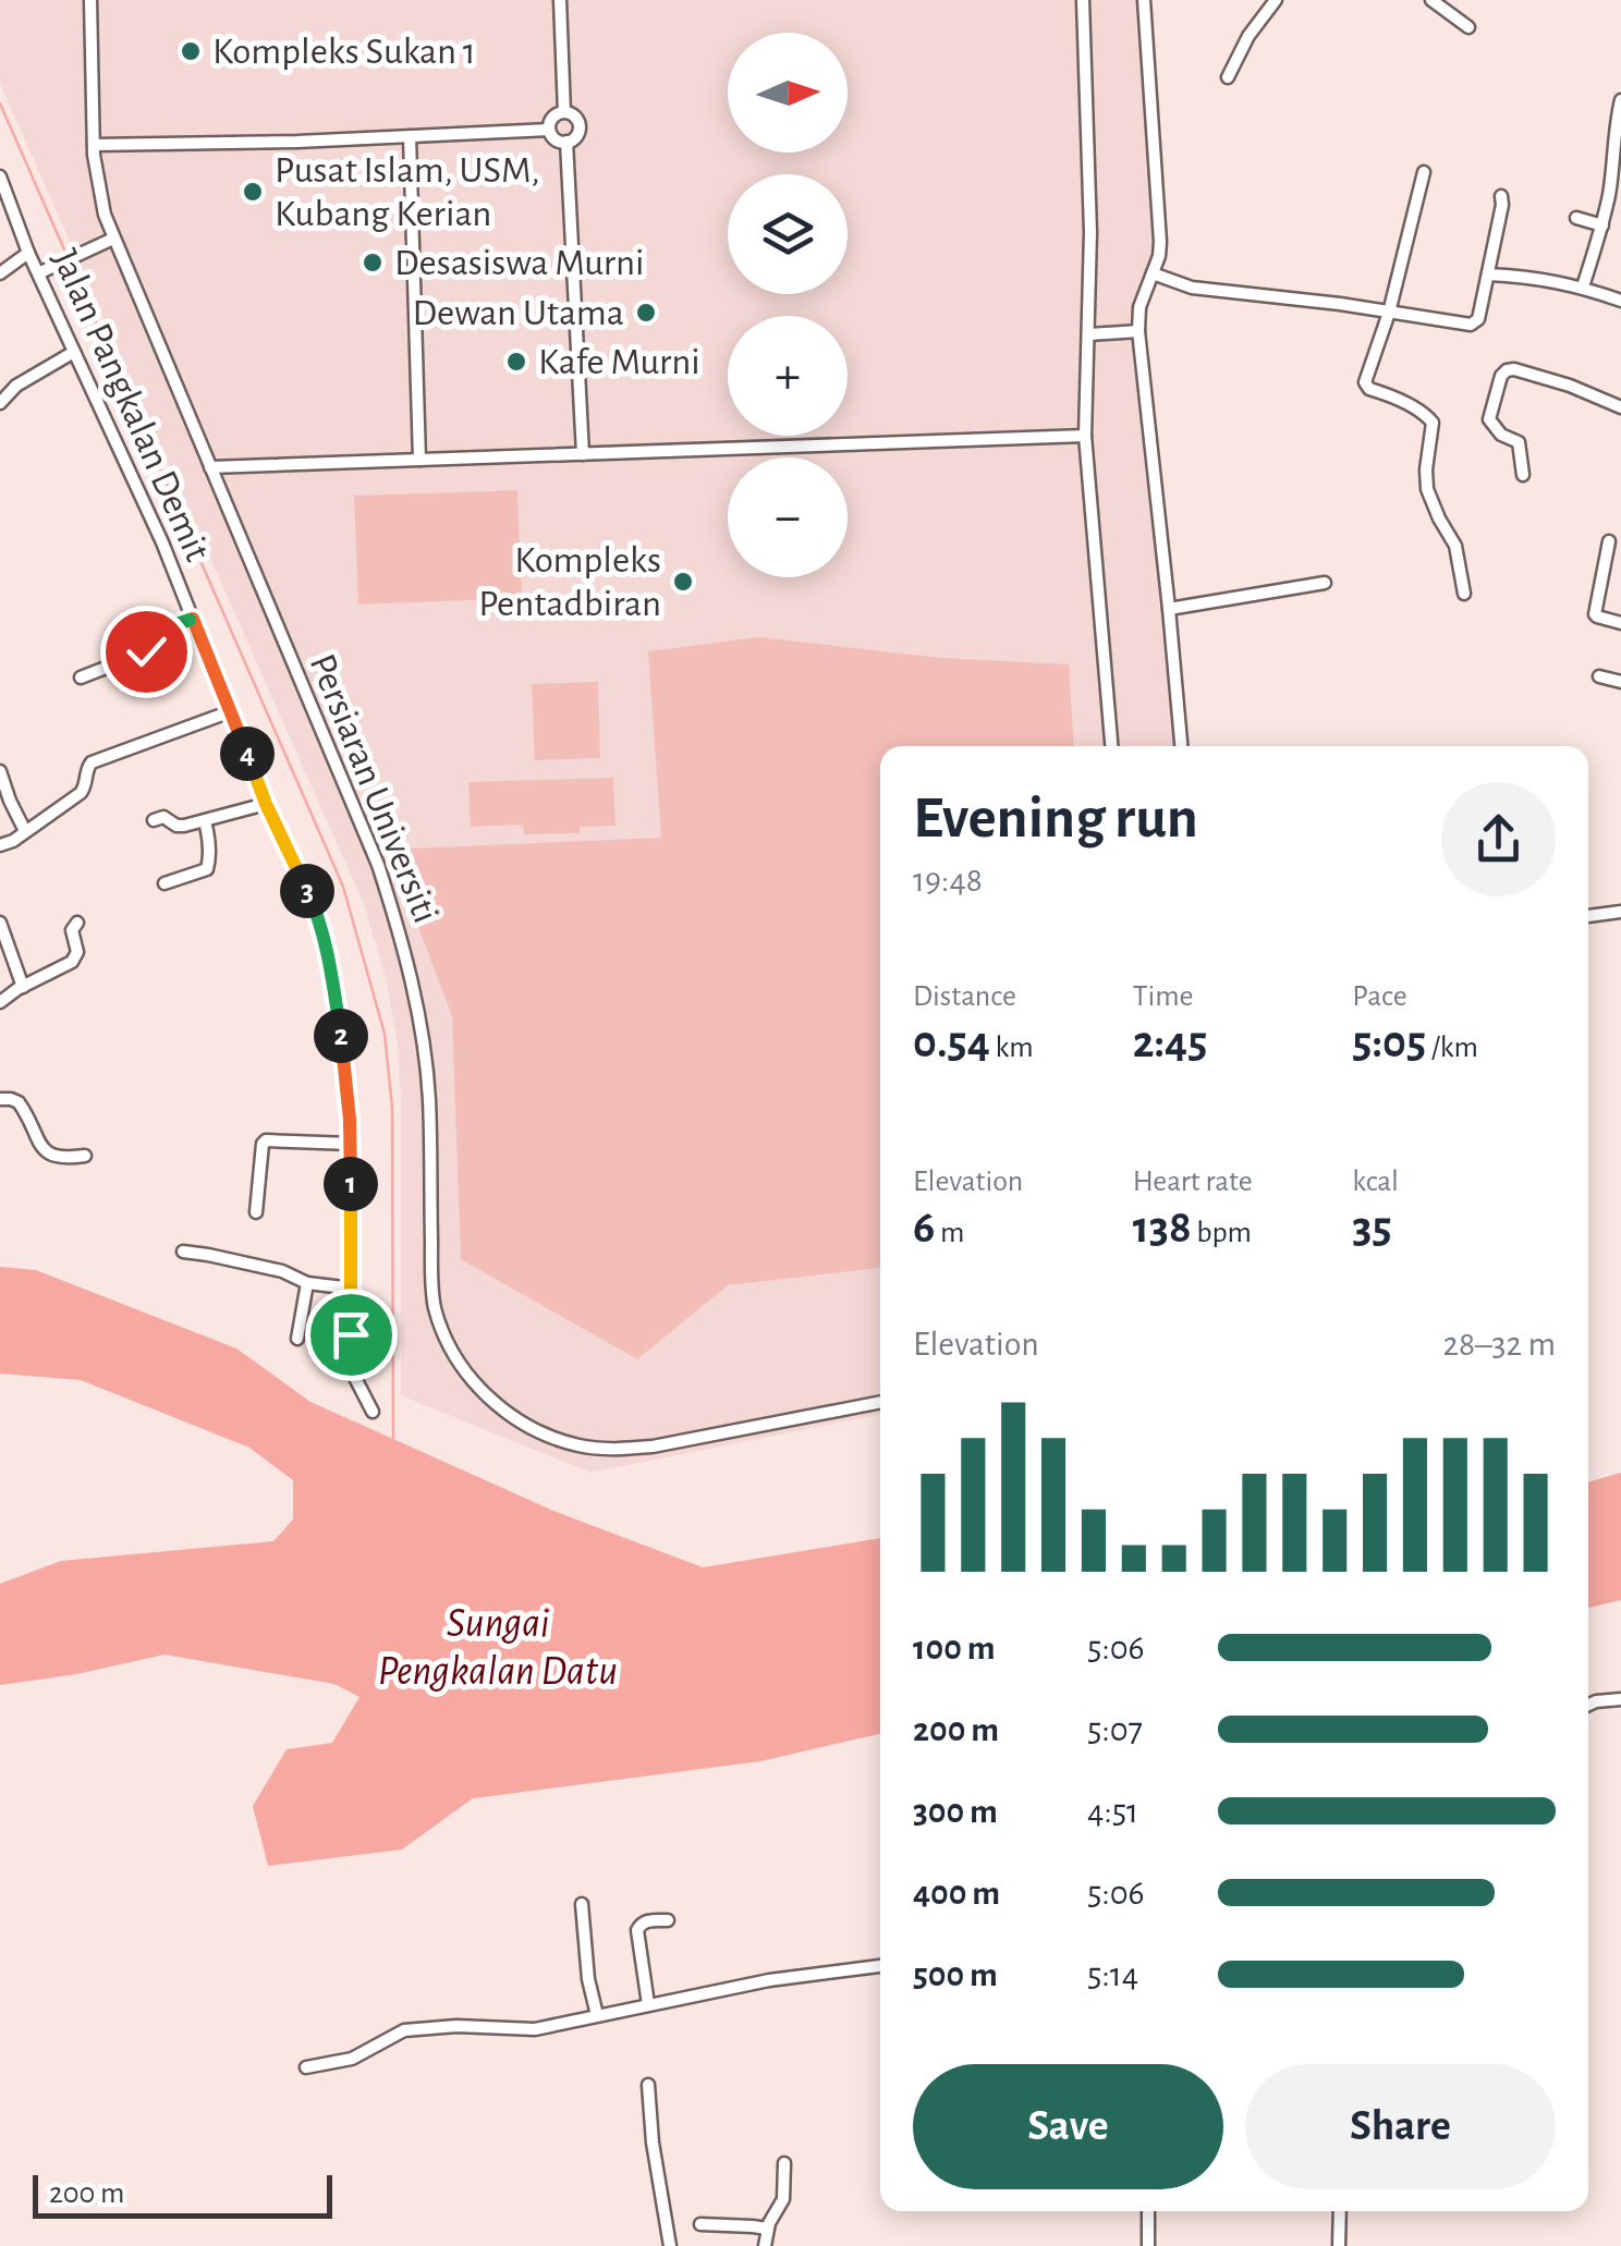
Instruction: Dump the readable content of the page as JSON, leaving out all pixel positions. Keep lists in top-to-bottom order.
{
  "streets": {
    "street": ["Jalan Pangkalan Demit", "Persiaran Universiti"]
  },
  "water": ["Sungai Pengkalan Datu"],
  "places": [
    "Kompleks Sukan 1",
    "Pusat Islam, USM, Kubang Kerian",
    "Desasiswa Murni",
    "Dewan Utama",
    "Kafe Murni",
    "Kompleks Pentadbiran"
  ],
  "scale_bar": "200 m",
  "north": "right",
  "page": {
    "map_buttons": ["+", "−"],
    "pins": [
      "4",
      "3",
      "2",
      "1"
    ],
    "heading": ["Evening run", "19:48"],
    "stats": [
      ["Distance", "0.54 km"],
      ["Time", "2:45"],
      ["Pace", "5:05 /km"],
      ["Elevation", "6 m"],
      ["Heart rate", "138 bpm"],
      ["kcal", "35"]
    ],
    "chart": ["Elevation", "28–32 m"],
    "list": [
      {
        "name": "100 m",
        "note": "5:06"
      },
      {
        "name": "200 m",
        "note": "5:07"
      },
      {
        "name": "300 m",
        "note": "4:51"
      },
      {
        "name": "400 m",
        "note": "5:06"
      },
      {
        "name": "500 m",
        "note": "5:14"
      }
    ],
    "buttons": ["Save", "Share"],
    "scale": "200 m"
  }
}
